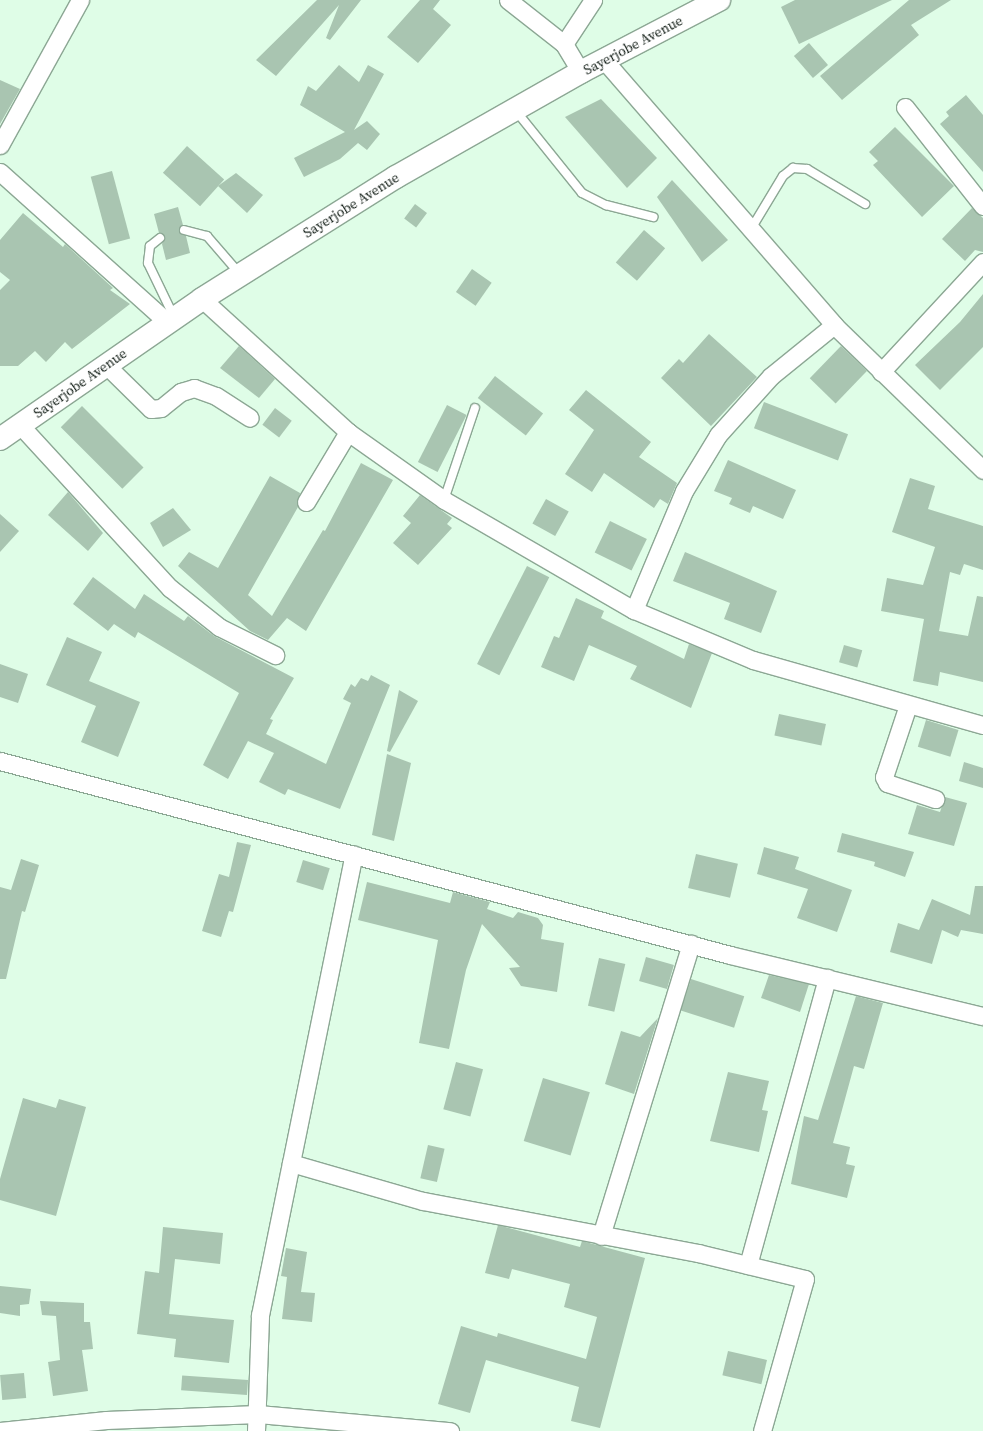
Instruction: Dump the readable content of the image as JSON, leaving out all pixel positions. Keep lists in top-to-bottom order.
{
  "streets": {
    "main road": ["Sayerjobe Avenue"]
  }
}
